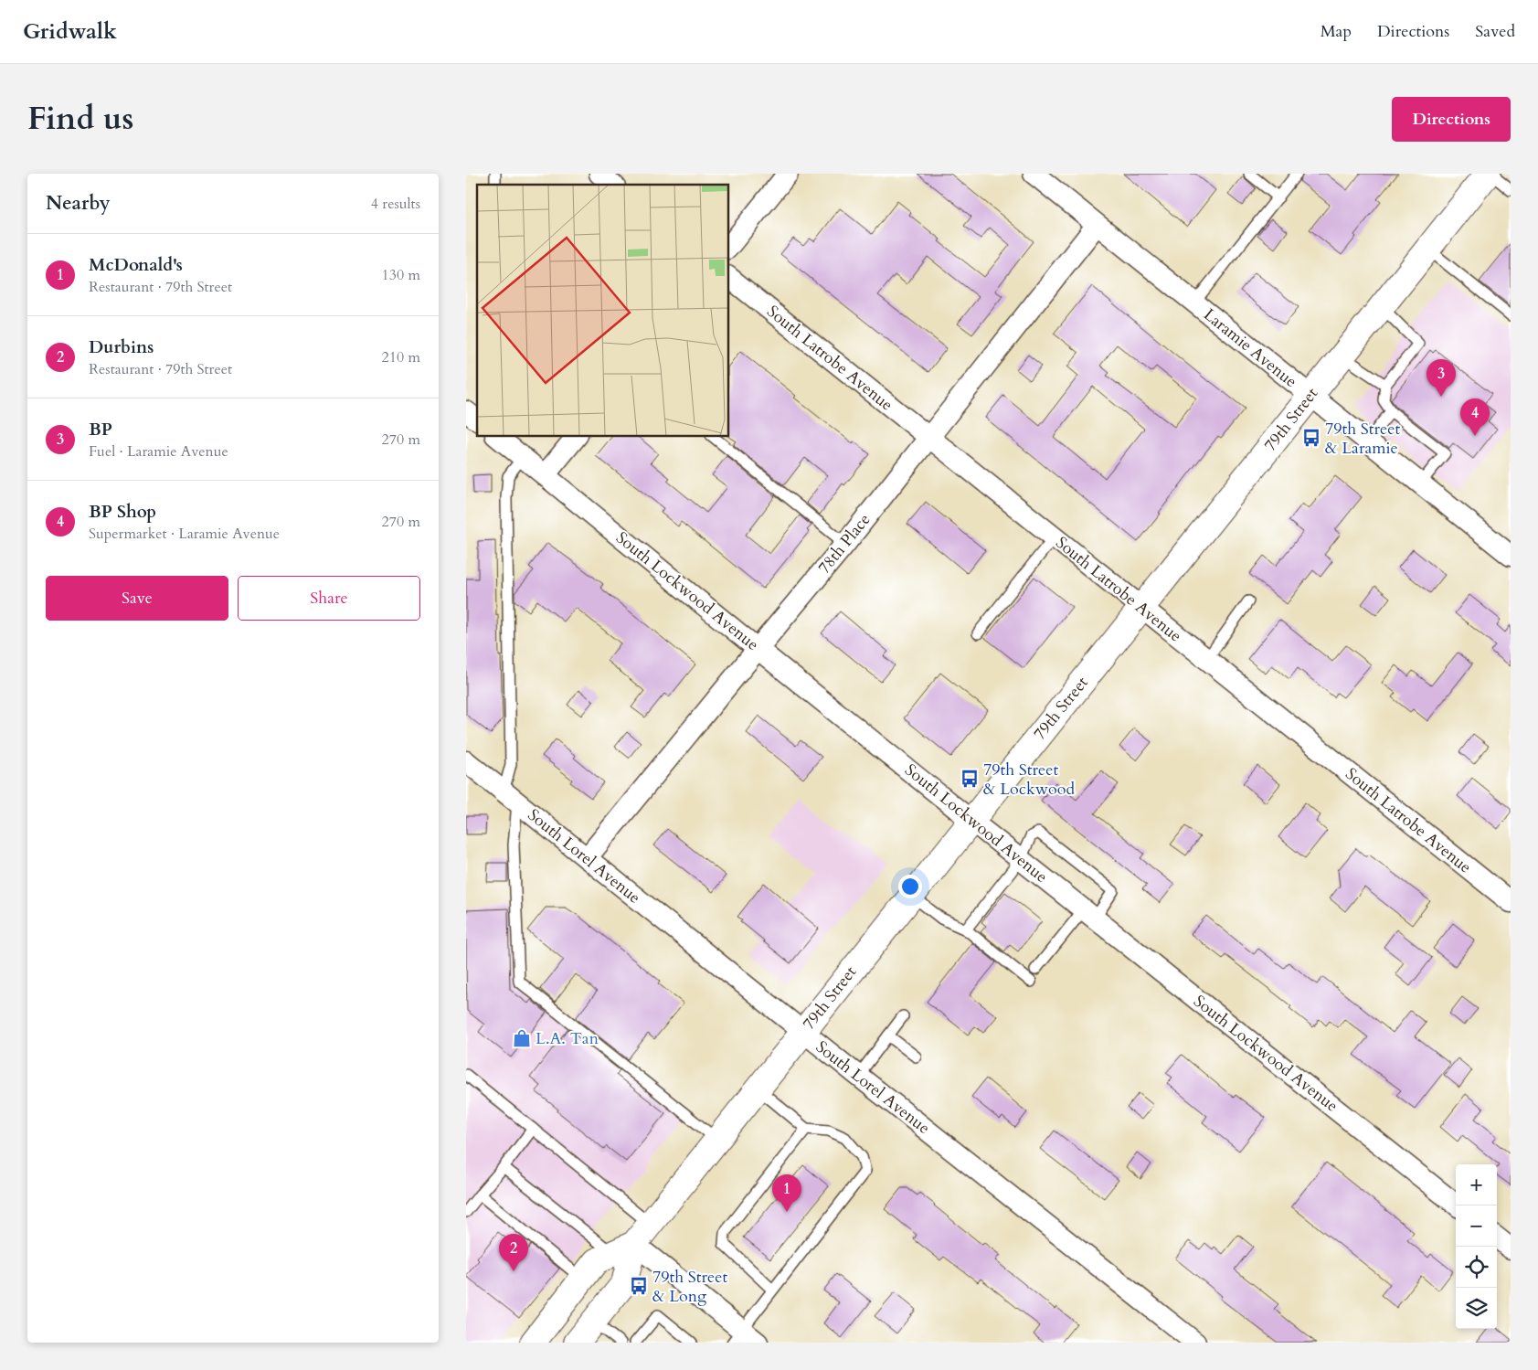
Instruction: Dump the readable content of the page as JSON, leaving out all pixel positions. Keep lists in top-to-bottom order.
{
  "streets": {
    "main road": ["79th Street"],
    "street": [
      "Laramie Avenue",
      "South Latrobe Avenue",
      "78th Place",
      "South Lockwood Avenue",
      "South Lorel Avenue"
    ]
  },
  "crossings": [
    ["Laramie Avenue", "79th Street"],
    ["Laramie Avenue", "78th Place"],
    ["South Latrobe Avenue", "79th Street"],
    ["South Latrobe Avenue", "78th Place"],
    ["79th Street", "South Lockwood Avenue"],
    ["79th Street", "South Lorel Avenue"],
    ["78th Place", "South Lockwood Avenue"],
    ["78th Place", "South Lorel Avenue"]
  ],
  "places": {
    "bus stop": ["79th Street & Laramie", "79th Street & Lockwood", "79th Street & Long"],
    "shop": ["L.A. Tan"]
  },
  "page": {
    "header": "Gridwalk",
    "nav": ["Map", "Directions", "Saved"],
    "title": "Find us",
    "buttons": [
      "Directions",
      ["Save", "Share"]
    ],
    "heading": ["Nearby", "4 results"],
    "list": [
      {
        "mark": "1",
        "name": "McDonald's",
        "note": "Restaurant · 79th Street",
        "value": "130 m"
      },
      {
        "mark": "2",
        "name": "Durbins",
        "note": "Restaurant · 79th Street",
        "value": "210 m"
      },
      {
        "mark": "3",
        "name": "BP",
        "note": "Fuel · Laramie Avenue",
        "value": "270 m"
      },
      {
        "mark": "4",
        "name": "BP Shop",
        "note": "Supermarket · Laramie Avenue",
        "value": "270 m"
      }
    ],
    "pins": [
      "3",
      "4",
      "1",
      "2"
    ],
    "map_buttons": ["+", "−"]
  }
}
